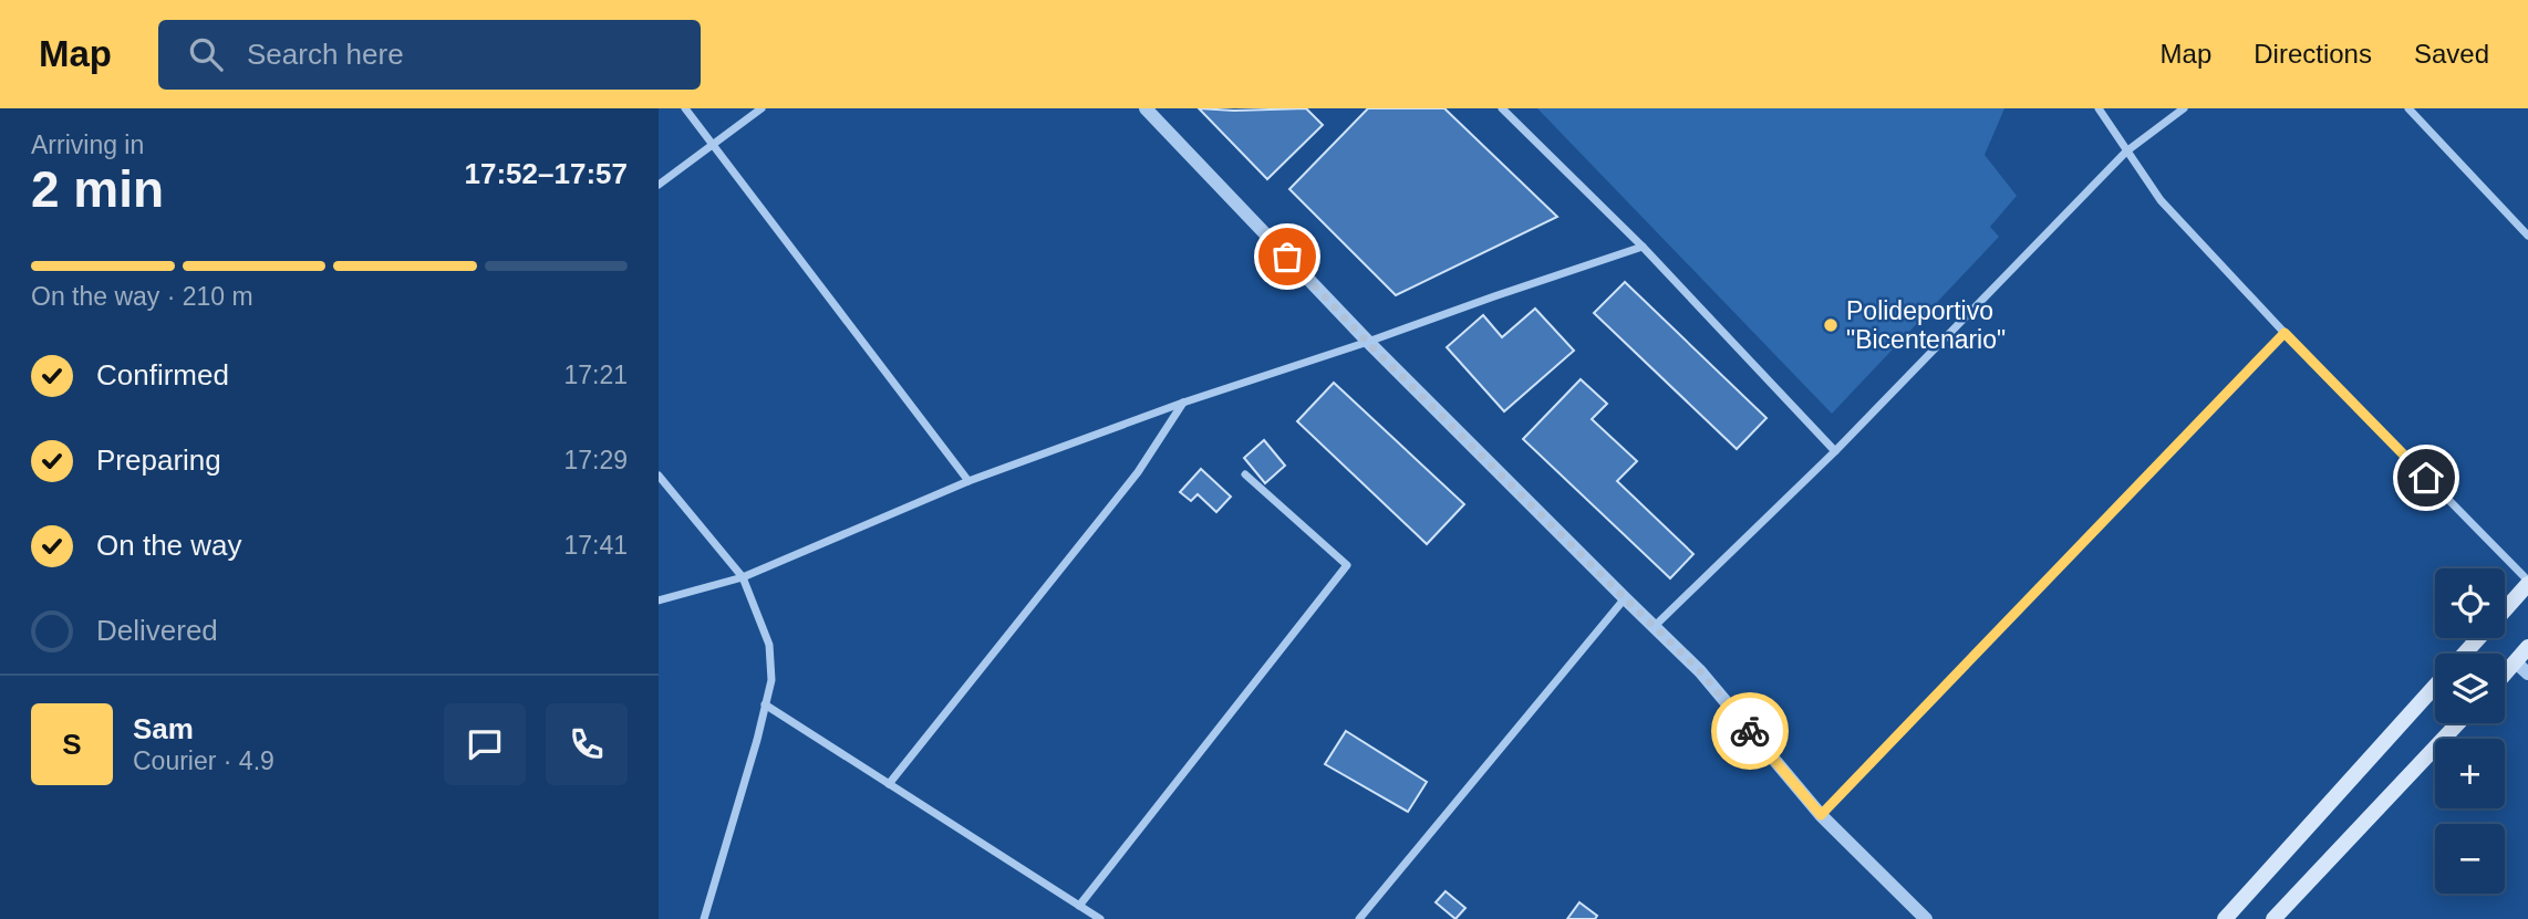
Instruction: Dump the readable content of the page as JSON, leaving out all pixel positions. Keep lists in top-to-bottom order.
{
  "places": ["Polideportivo \"Bicentenario\""],
  "page": {
    "header": "Map",
    "search": "Search here",
    "nav": ["Map", "Directions", "Saved"],
    "heading": ["2 min", "Arriving in", "17:52–17:57"],
    "panel": ["Sam", "Courier · 4.9"],
    "bar": "On the way · 210 m",
    "list": [
      ["Confirmed", "17:21"],
      ["Preparing", "17:29"],
      ["On the way", "17:41"],
      "Delivered"
    ],
    "map_buttons": ["+", "−"],
    "round": "S"
  }
}
